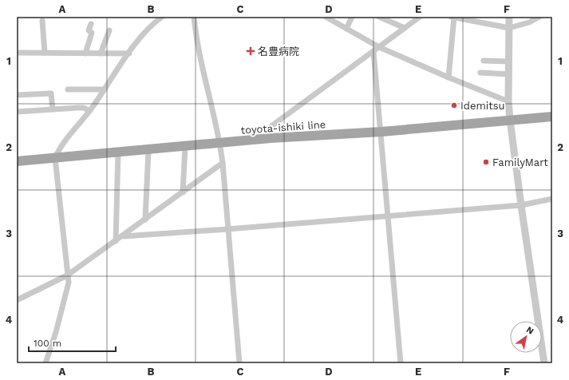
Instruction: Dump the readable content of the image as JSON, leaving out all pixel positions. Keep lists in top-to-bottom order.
{
  "streets": {
    "main road": ["toyota-ishiki line"]
  },
  "places": {
    "health": ["名豊病院"],
    "other": ["Idemitsu", "FamilyMart"]
  },
  "scale_bar": "100 m",
  "north": "top right",
  "grid": {
    "columns": [
      "A",
      "B",
      "C",
      "D",
      "E",
      "F"
    ],
    "rows": [
      "1",
      "2",
      "3",
      "4"
    ]
  }
}
